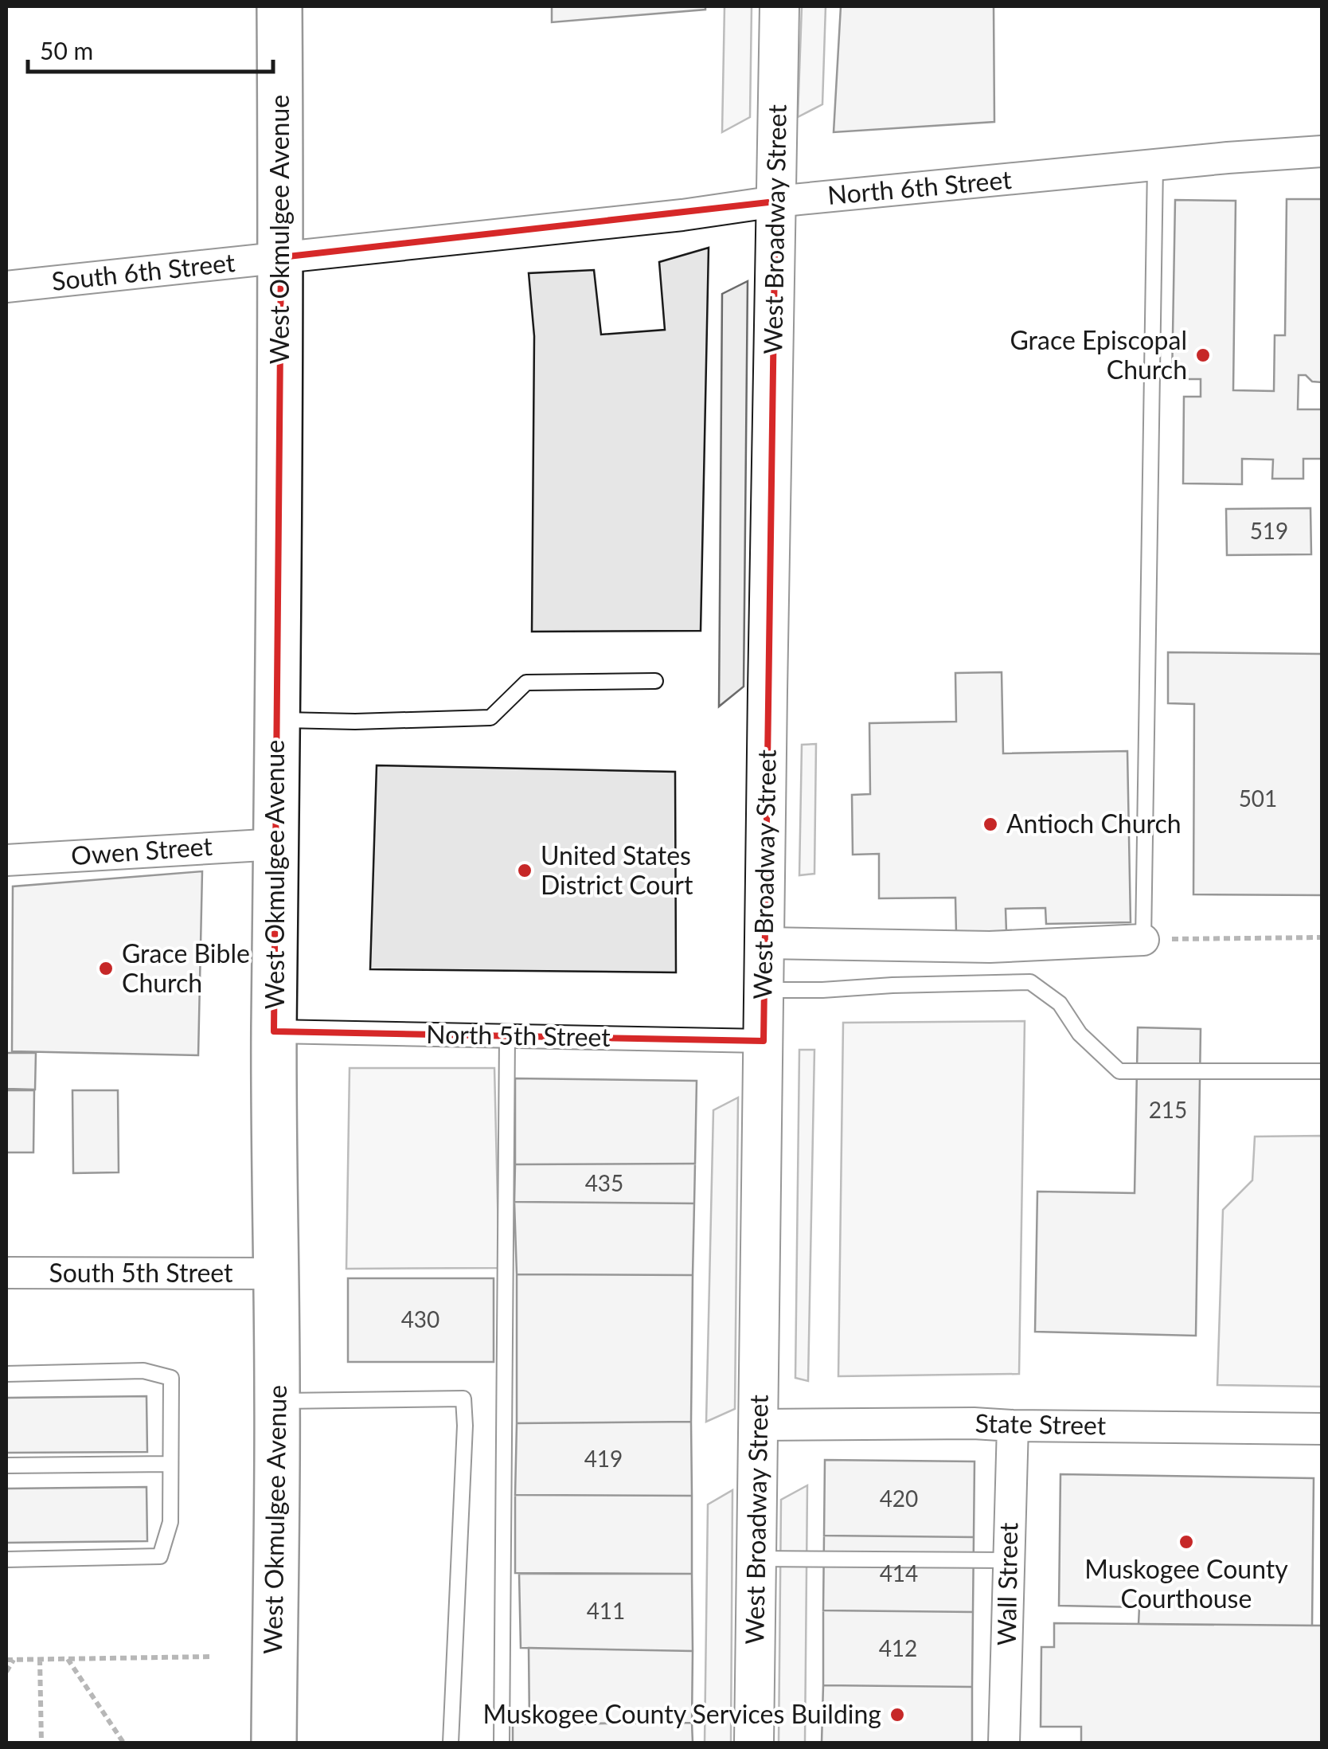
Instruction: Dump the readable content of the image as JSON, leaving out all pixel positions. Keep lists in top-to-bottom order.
{
  "streets": {
    "main road": ["West Okmulgee Avenue"],
    "street": [
      "North 6th Street",
      "West Broadway Street",
      "South 6th Street",
      "Owen Street",
      "North 5th Street",
      "South 5th Street",
      "State Street",
      "Wall Street"
    ]
  },
  "crossings": [
    ["North 6th Street", "West Okmulgee Avenue"],
    ["North 6th Street", "West Broadway Street"],
    ["North 6th Street", "South 6th Street"],
    ["West Okmulgee Avenue", "South 6th Street"],
    ["West Okmulgee Avenue", "Owen Street"],
    ["West Okmulgee Avenue", "North 5th Street"],
    ["West Okmulgee Avenue", "South 5th Street"],
    ["West Broadway Street", "North 5th Street"],
    ["West Broadway Street", "State Street"],
    ["State Street", "Wall Street"]
  ],
  "places": [
    "Grace Episcopal Church",
    "Antioch Church",
    "United States District Court",
    "Grace Bible Church",
    "Muskogee County Courthouse",
    "Muskogee County Services Building"
  ],
  "house_numbers": [
    "519",
    "501",
    "215",
    "435",
    "430",
    "419",
    "420",
    "414",
    "411",
    "412"
  ],
  "scale_bar": "50 m"
}
